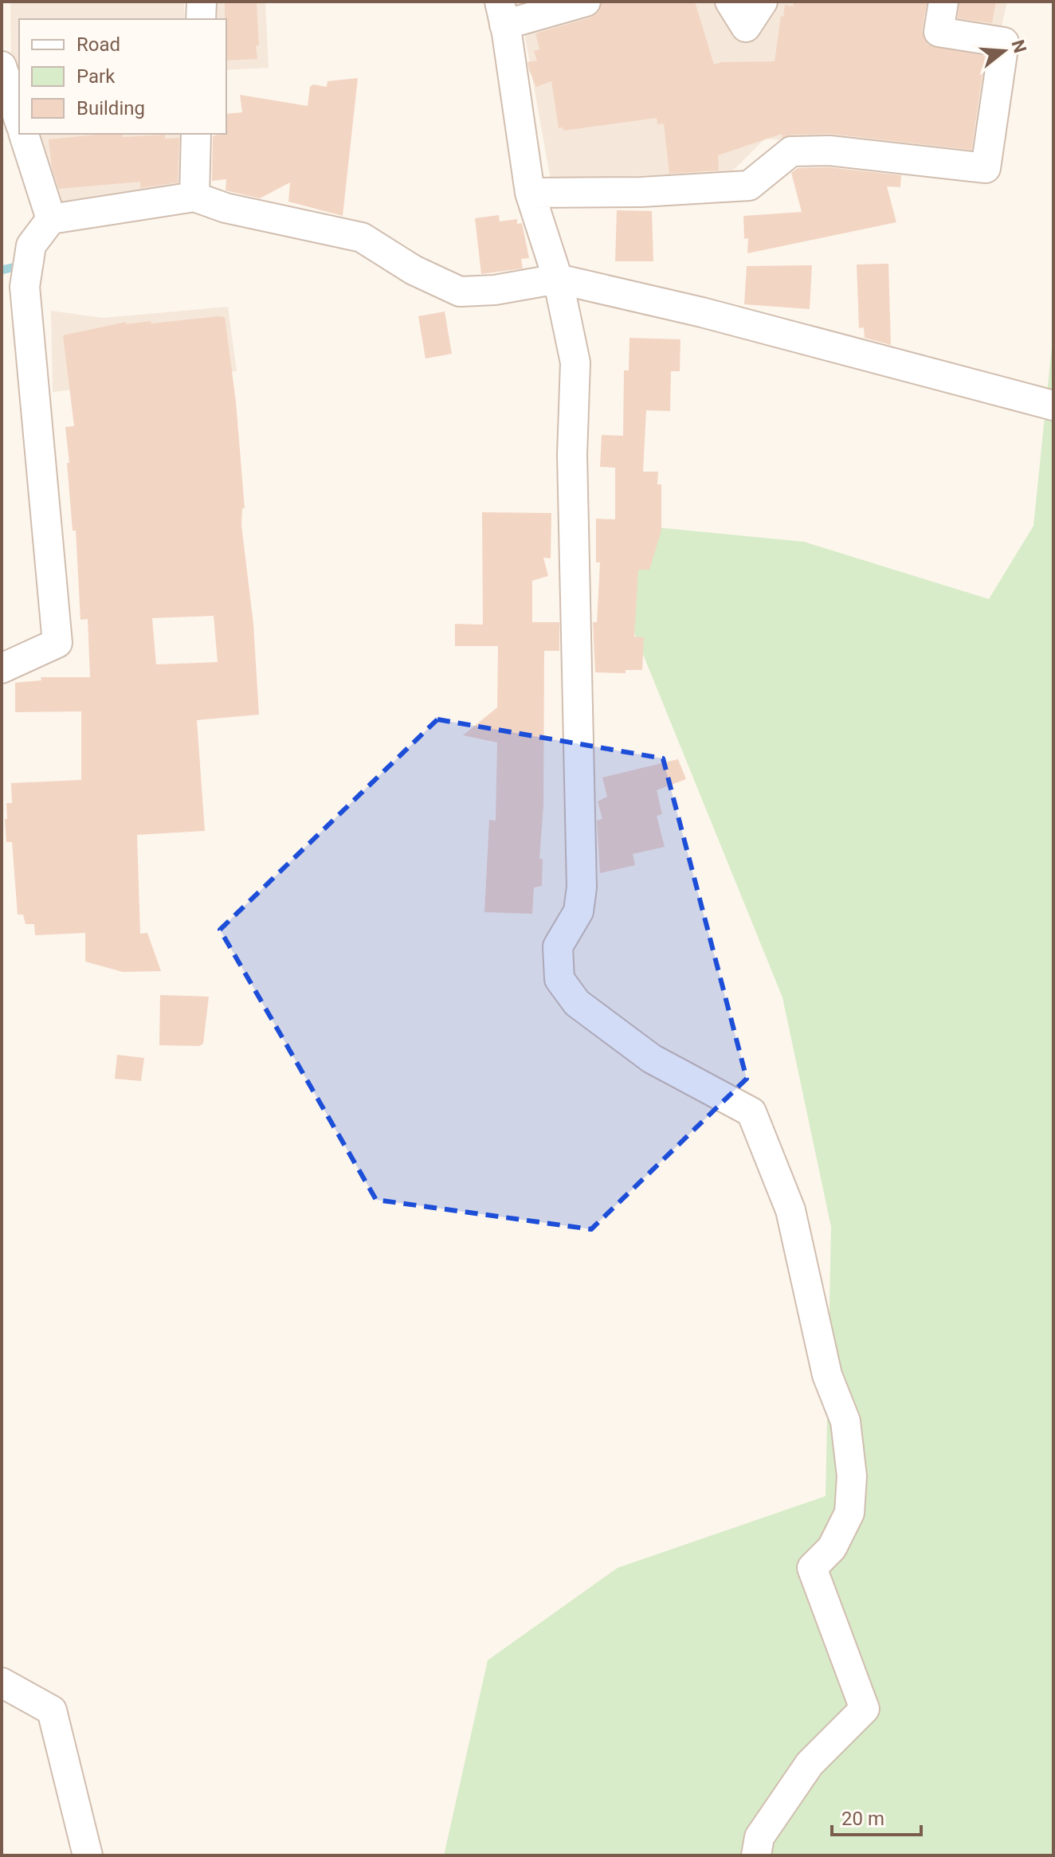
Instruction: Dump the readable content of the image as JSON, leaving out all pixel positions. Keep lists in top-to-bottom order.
{
  "legend": ["Road", "Park", "Building"],
  "scale_bar": "20 m",
  "north": "right"
}
